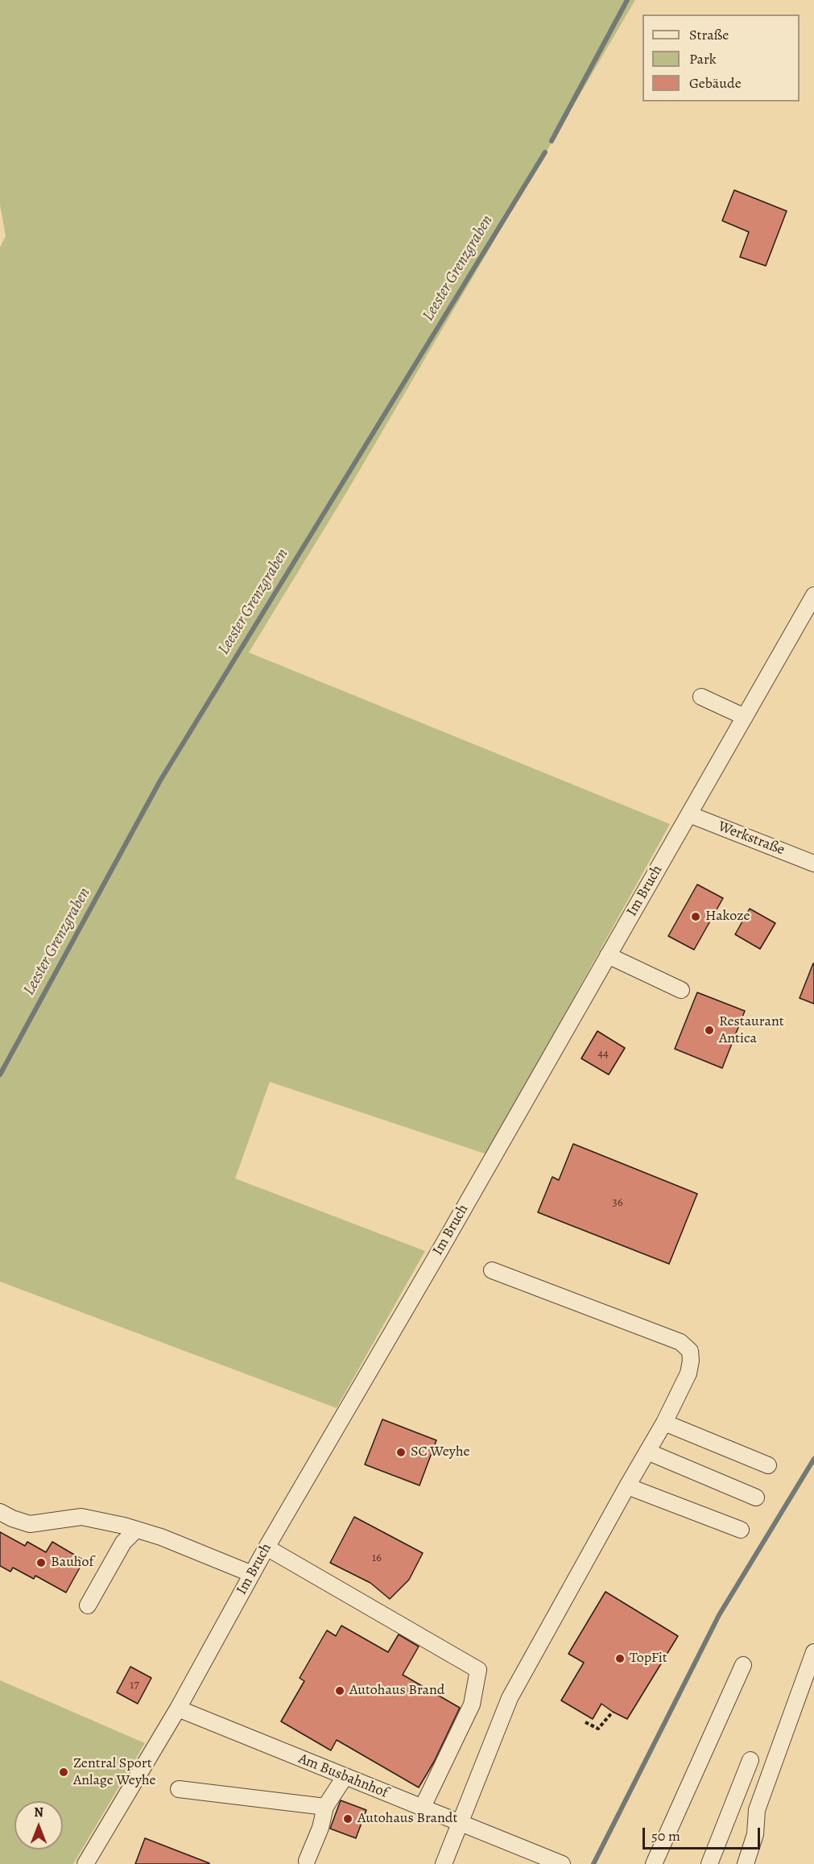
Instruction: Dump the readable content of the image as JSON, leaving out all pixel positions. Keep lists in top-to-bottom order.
{
  "streets": {
    "street": ["Werkstraße", "Im Bruch", "Am Busbahnhof"]
  },
  "crossings": [
    ["Werkstraße", "Im Bruch"],
    ["Im Bruch", "Am Busbahnhof"]
  ],
  "water": ["Leester Grenzgraben"],
  "places": [
    "Hakoze",
    "Restaurant Antica",
    "SC Weyhe",
    "Bauhof",
    "TopFit",
    "Autohaus Brand",
    "Zentral Sport Anlage Weyhe",
    "Autohaus Brandt"
  ],
  "house_numbers": [
    "44",
    "36",
    "16",
    "17"
  ],
  "legend": ["Straße", "Park", "Gebäude"],
  "scale_bar": "50 m",
  "north": "top"
}
